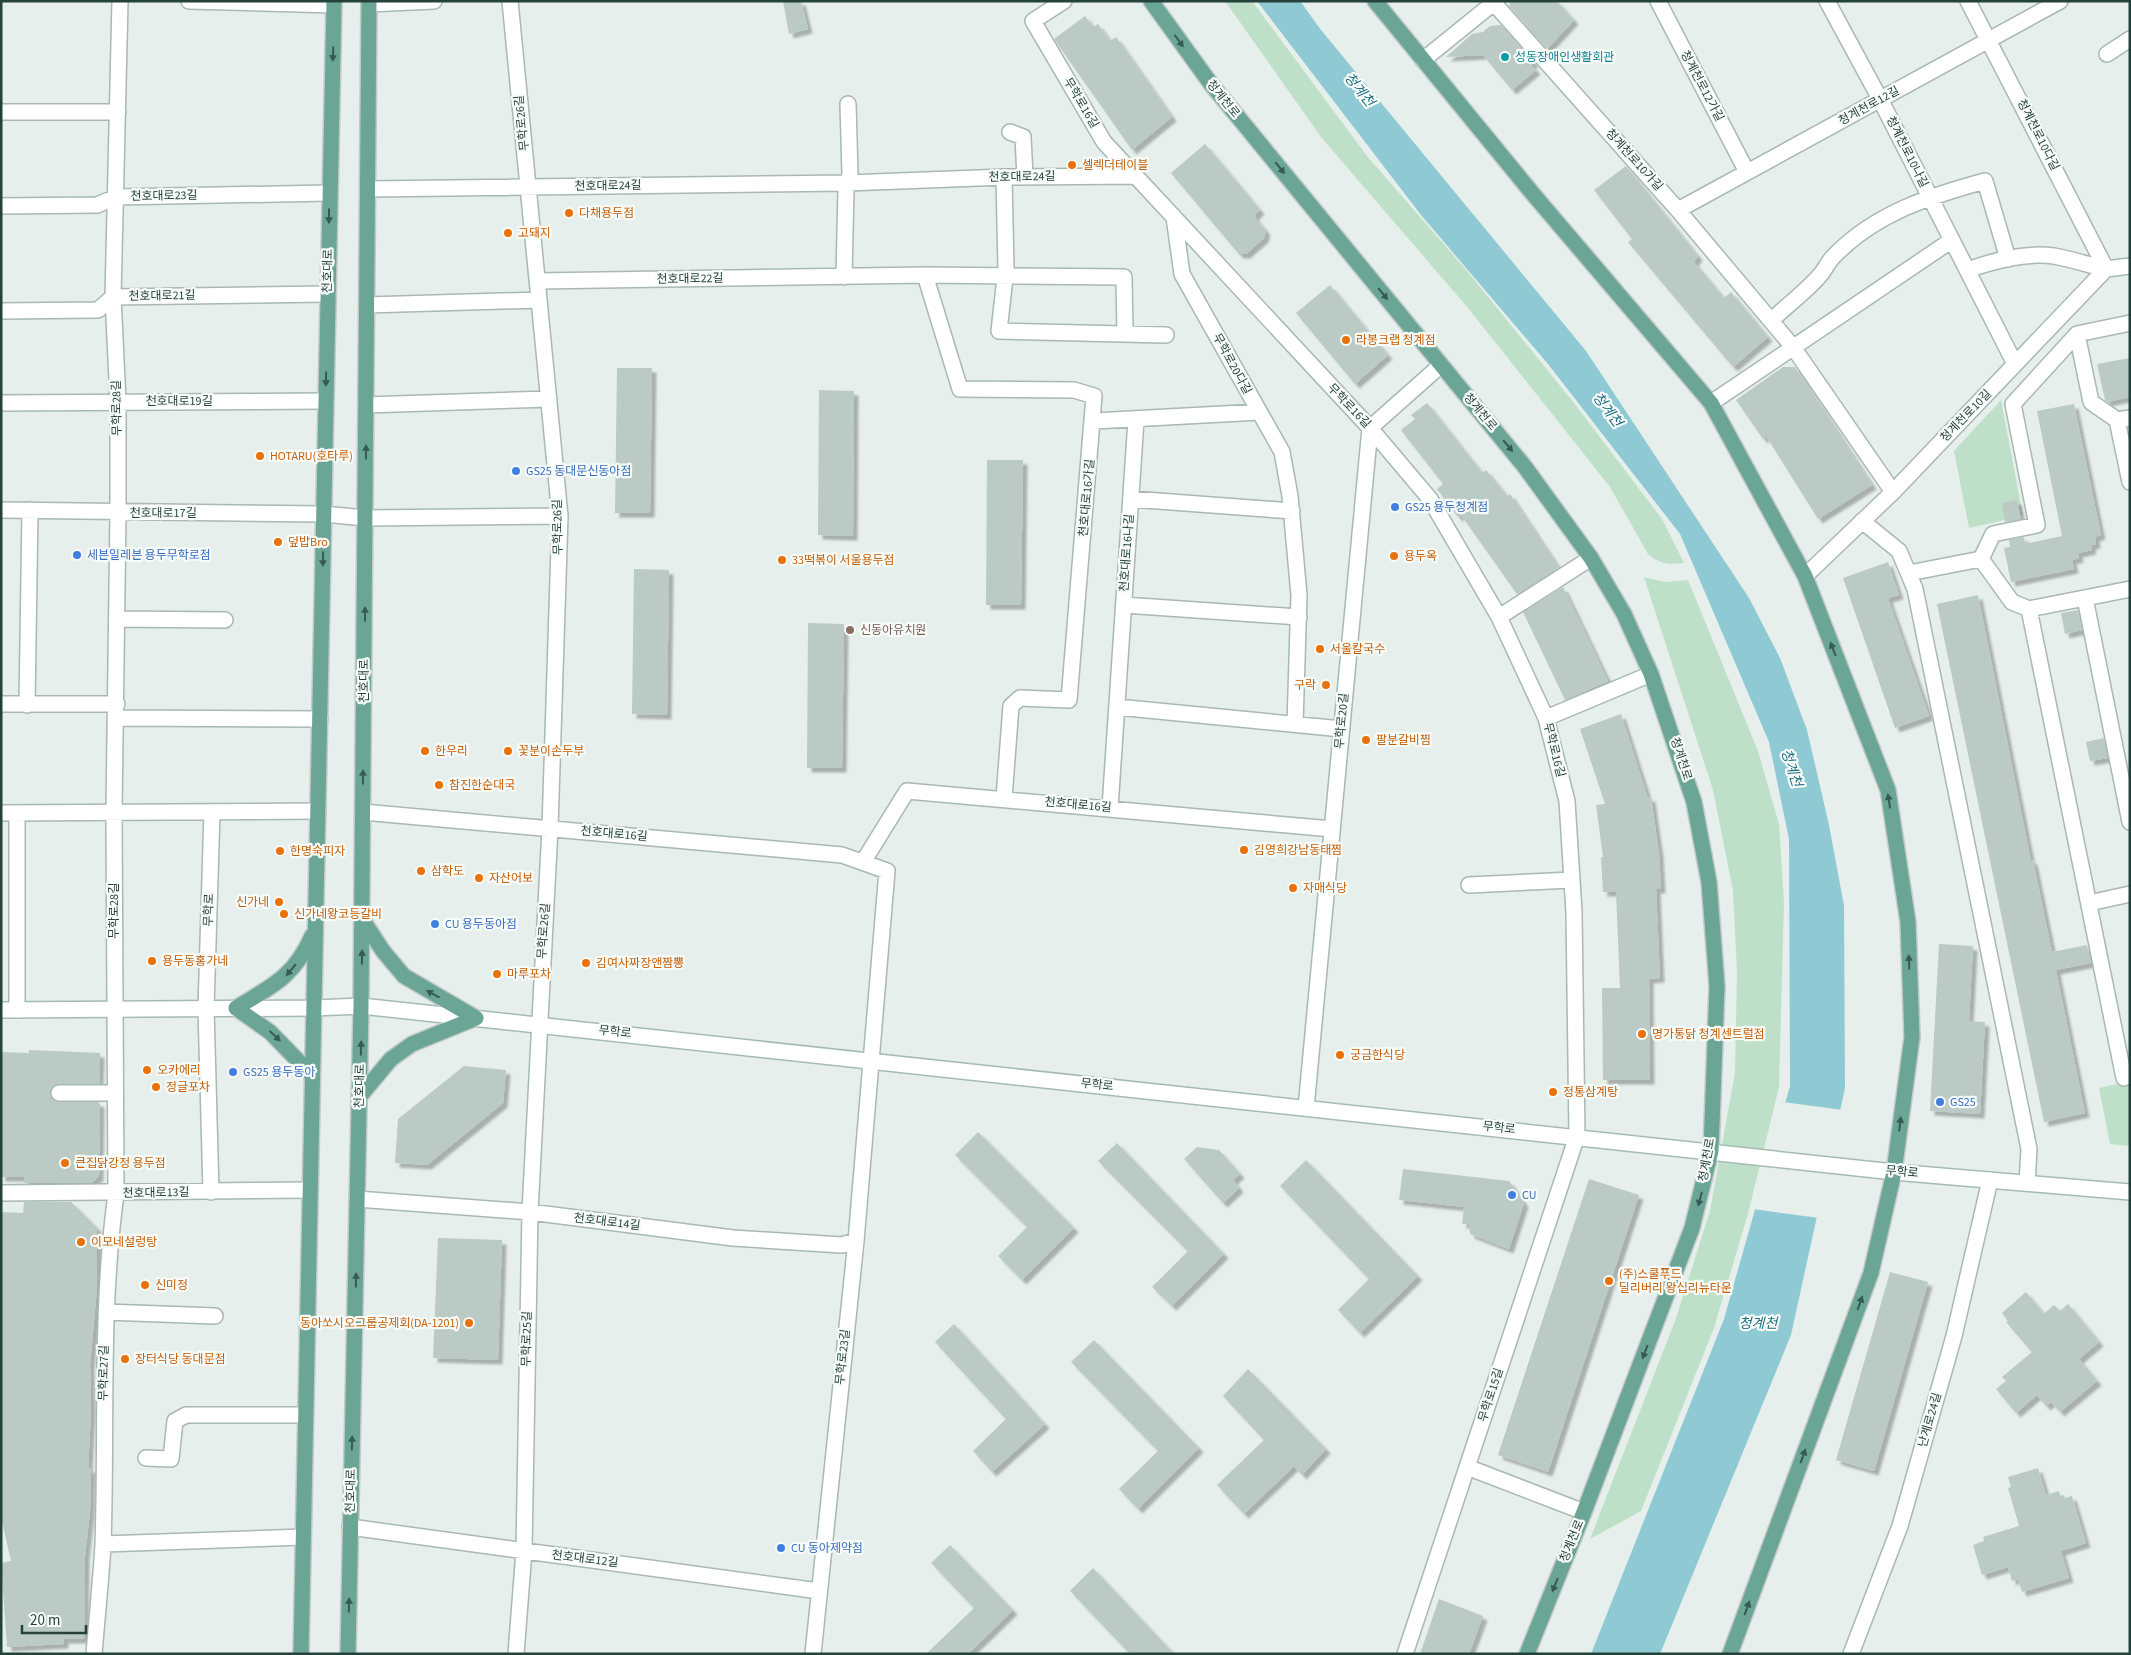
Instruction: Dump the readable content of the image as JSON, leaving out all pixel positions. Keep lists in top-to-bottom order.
{
  "streets": {
    "main road": ["청계천로", "천호대로"],
    "street": [
      "청계천로12가길",
      "무학로16길",
      "청계천로12길",
      "무학로26길",
      "청계천로10다길",
      "청계천로10나길",
      "청계천로10가길",
      "천호대로24길",
      "천호대로23길",
      "천호대로22길",
      "천호대로21길",
      "무학로20다길",
      "천호대로19길",
      "무학로28길",
      "청계천로10길",
      "천호대로16가길",
      "천호대로17길",
      "천호대로16나길",
      "무학로20길",
      "천호대로16길",
      "무학로",
      "천호대로13길",
      "천호대로14길",
      "무학로25길",
      "무학로23길",
      "무학로27길",
      "무학로15길",
      "난계로24길",
      "천호대로12길"
    ]
  },
  "crossings": [
    ["청계천로12가길", "청계천로12길"],
    ["청계천로", "무학로"],
    ["무학로16길", "천호대로24길"],
    ["무학로16길", "무학로20다길"],
    ["무학로16길", "무학로20길"],
    ["무학로16길", "무학로"],
    ["무학로16길", "무학로15길"],
    ["청계천로12길", "청계천로10다길"],
    ["청계천로12길", "청계천로10나길"],
    ["청계천로12길", "청계천로10가길"],
    ["무학로26길", "천호대로24길"],
    ["무학로26길", "천호대로22길"],
    ["무학로26길", "천호대로16길"],
    ["무학로26길", "무학로"],
    ["무학로26길", "무학로25길"],
    ["청계천로10다길", "청계천로10길"],
    ["청계천로10나길", "청계천로10길"],
    ["청계천로10가길", "청계천로10길"],
    ["천호대로24길", "천호대로"],
    ["천호대로23길", "천호대로"],
    ["천호대로23길", "무학로28길"],
    ["천호대로", "천호대로21길"],
    ["천호대로", "천호대로19길"],
    ["천호대로", "천호대로17길"],
    ["천호대로", "천호대로16길"],
    ["천호대로", "무학로"],
    ["천호대로", "천호대로13길"],
    ["천호대로", "천호대로14길"],
    ["천호대로", "천호대로12길"],
    ["천호대로22길", "천호대로16가길"],
    ["천호대로21길", "무학로28길"],
    ["천호대로19길", "무학로28길"],
    ["무학로28길", "천호대로17길"],
    ["무학로28길", "무학로"],
    ["무학로28길", "무학로27길"],
    ["천호대로16가길", "천호대로16길"],
    ["천호대로16나길", "천호대로16길"],
    ["무학로20길", "천호대로16길"],
    ["무학로20길", "무학로"],
    ["천호대로16길", "무학로"],
    ["천호대로16길", "무학로23길"],
    ["무학로", "천호대로13길"],
    ["무학로", "무학로25길"],
    ["무학로", "무학로23길"],
    ["무학로", "무학로27길"],
    ["무학로", "무학로15길"],
    ["무학로", "난계로24길"],
    ["천호대로13길", "무학로27길"],
    ["천호대로14길", "무학로25길"],
    ["천호대로14길", "무학로23길"],
    ["무학로25길", "천호대로12길"],
    ["무학로23길", "천호대로12길"]
  ],
  "one_way": ["청계천로"],
  "water": ["청계천"],
  "places": [
    "성동장애인생활회관",
    "셀렉더테이블",
    "다채용두점",
    "고돼지",
    "라봉크랩 청계점",
    "HOTARU(호타루)",
    "GS25 동대문신동아점",
    "GS25 용두청계점",
    "덮밥Bro",
    "세븐일레븐 용두무학로점",
    "용두옥",
    "33떡볶이 서울용두점",
    "신동아유치원",
    "서울칼국수",
    "구락",
    "팔분갈비찜",
    "한우리",
    "꽃분이손두부",
    "참진한순대국",
    "김영희강남동태찜",
    "한명숙피자",
    "삼학도",
    "자산어보",
    "자매식당",
    "신가네",
    "신가네왕코등갈비",
    "CU 용두동아점",
    "용두동홍가네",
    "김여사짜장앤짬뽕",
    "마루포차",
    "명가통닭 청계센트럴점",
    "궁금한식당",
    "오카에리",
    "GS25 용두동아",
    "정글포차",
    "정통삼계탕",
    "GS25",
    "큰집닭강정 용두점",
    "CU",
    "이모네설렁탕",
    "(주)스쿨푸드 딜리버리 왕십리뉴타운",
    "신미정",
    "동아쏘시오그룹공제회(DA-1201)",
    "장터식당 동대문점",
    "CU 동아제약점"
  ],
  "scale_bar": "20 m"
}
